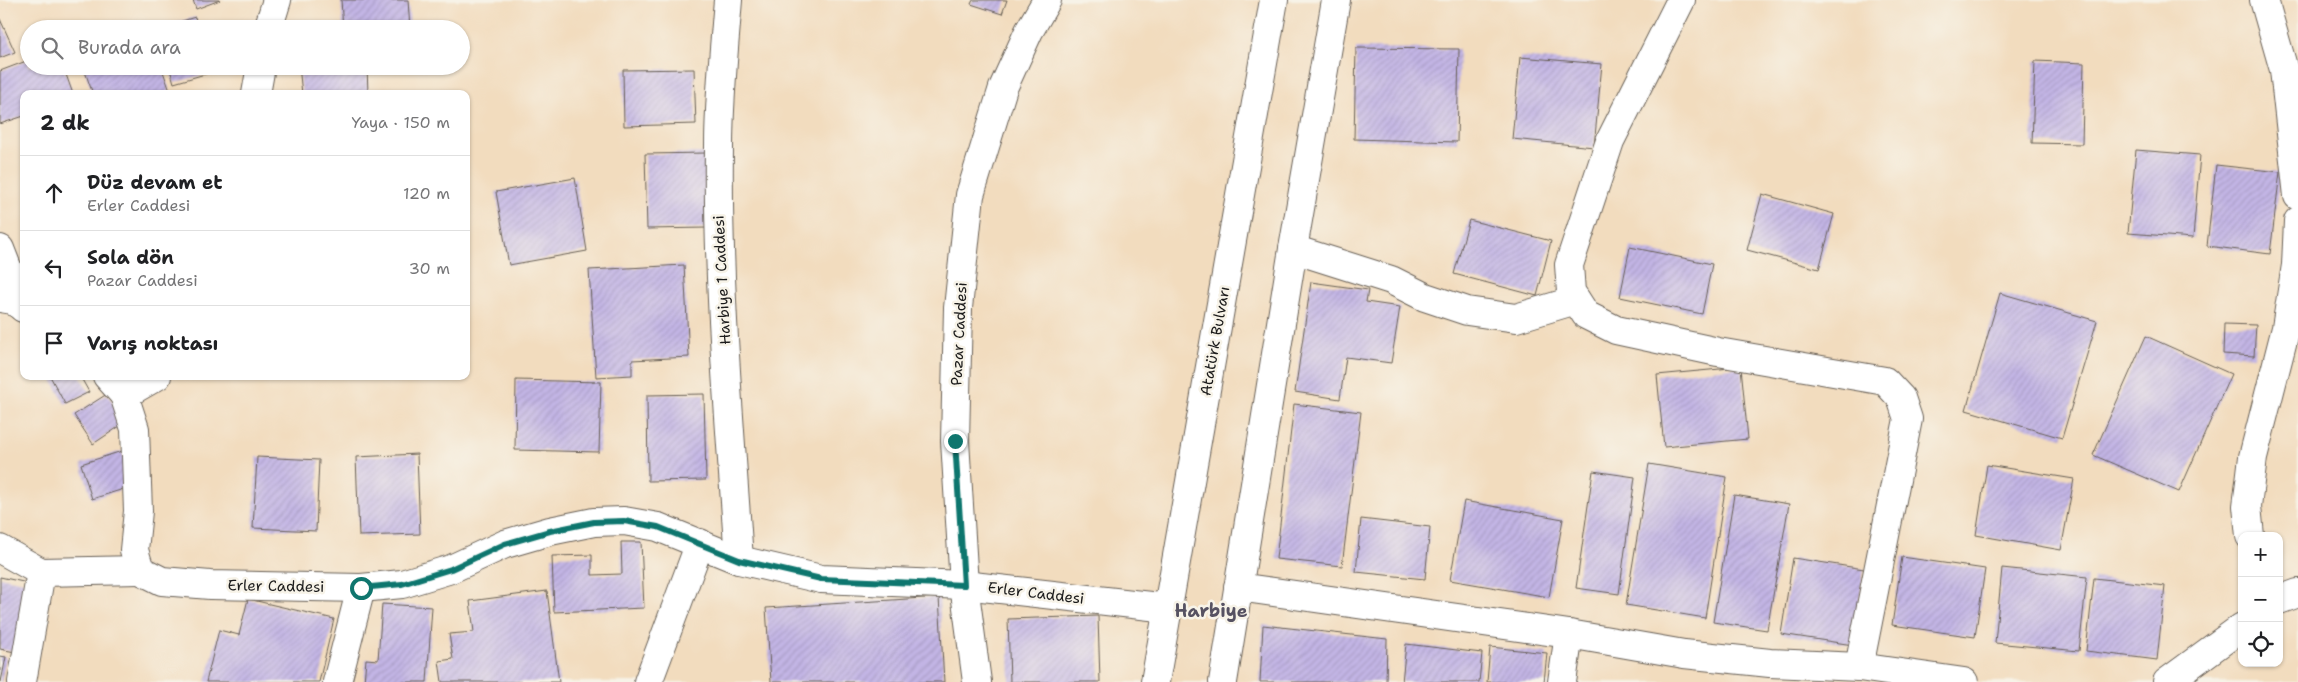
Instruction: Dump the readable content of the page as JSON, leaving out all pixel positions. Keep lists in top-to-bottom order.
{
  "streets": {
    "main road": [
      "Harbiye 1 Caddesi",
      "Pazar Caddesi",
      "Atatürk Bulvarı",
      "Erler Caddesi"
    ]
  },
  "crossings": [
    ["Harbiye 1 Caddesi", "Erler Caddesi"],
    ["Pazar Caddesi", "Erler Caddesi"],
    ["Atatürk Bulvarı", "Erler Caddesi"]
  ],
  "districts": ["Harbiye"],
  "page": {
    "search": "Burada ara",
    "heading": ["2 dk", "Yaya · 150 m"],
    "list": [
      ["Düz devam et", "Erler Caddesi", "120 m"],
      ["Sola dön", "Pazar Caddesi", "30 m"],
      "Varış noktası"
    ],
    "map_buttons": ["+", "−"]
  }
}
